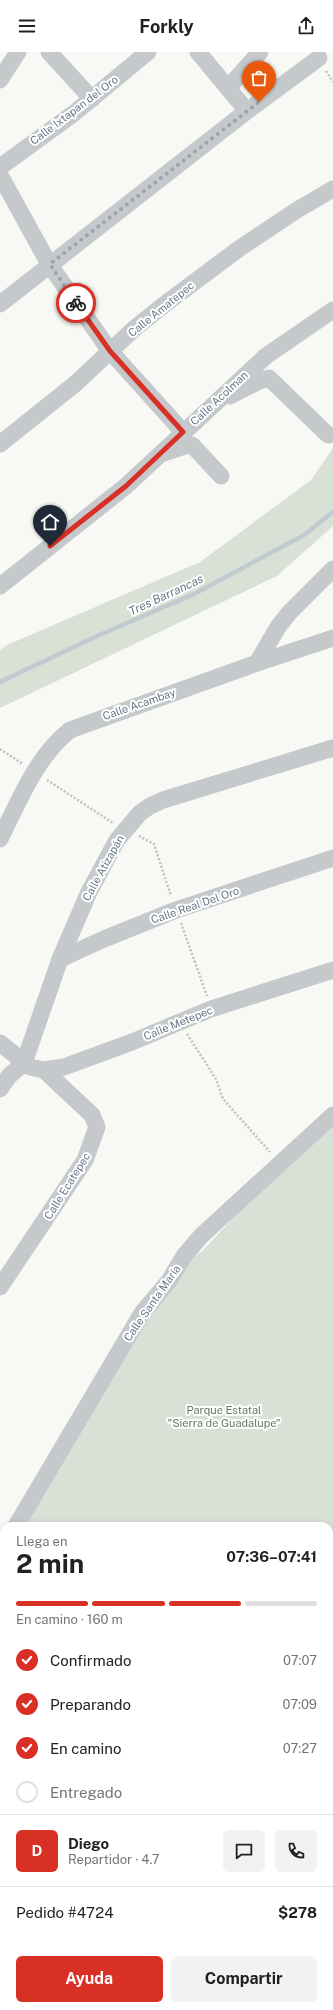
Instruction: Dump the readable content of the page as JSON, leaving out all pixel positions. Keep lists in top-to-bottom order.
{
  "streets": {
    "street": [
      "Calle Ixtapan del Oro",
      "Calle Amatepec",
      "Calle Acolman",
      "Calle Acambay",
      "Calle Atizapán",
      "Calle Real Del Oro",
      "Calle Metepec",
      "Calle Ecatepec",
      "Calle Santa María"
    ]
  },
  "crossings": [
    ["Calle Atizapán", "Calle Real Del Oro"],
    ["Calle Metepec", "Calle Ecatepec"]
  ],
  "water": ["Tres Barrancas"],
  "parks": ["Parque Estatal \"Sierra de Guadalupe\""],
  "page": {
    "header": "Forkly",
    "heading": ["2 min", "Llega en", "07:36–07:41"],
    "panel": [
      "Diego",
      "Repartidor · 4.7",
      "Pedido #4724",
      "$278"
    ],
    "bar": "En camino · 160 m",
    "list": [
      ["Confirmado", "07:07"],
      ["Preparando", "07:09"],
      ["En camino", "07:27"],
      "Entregado"
    ],
    "round": "D",
    "buttons": ["Ayuda", "Compartir"]
  }
}
